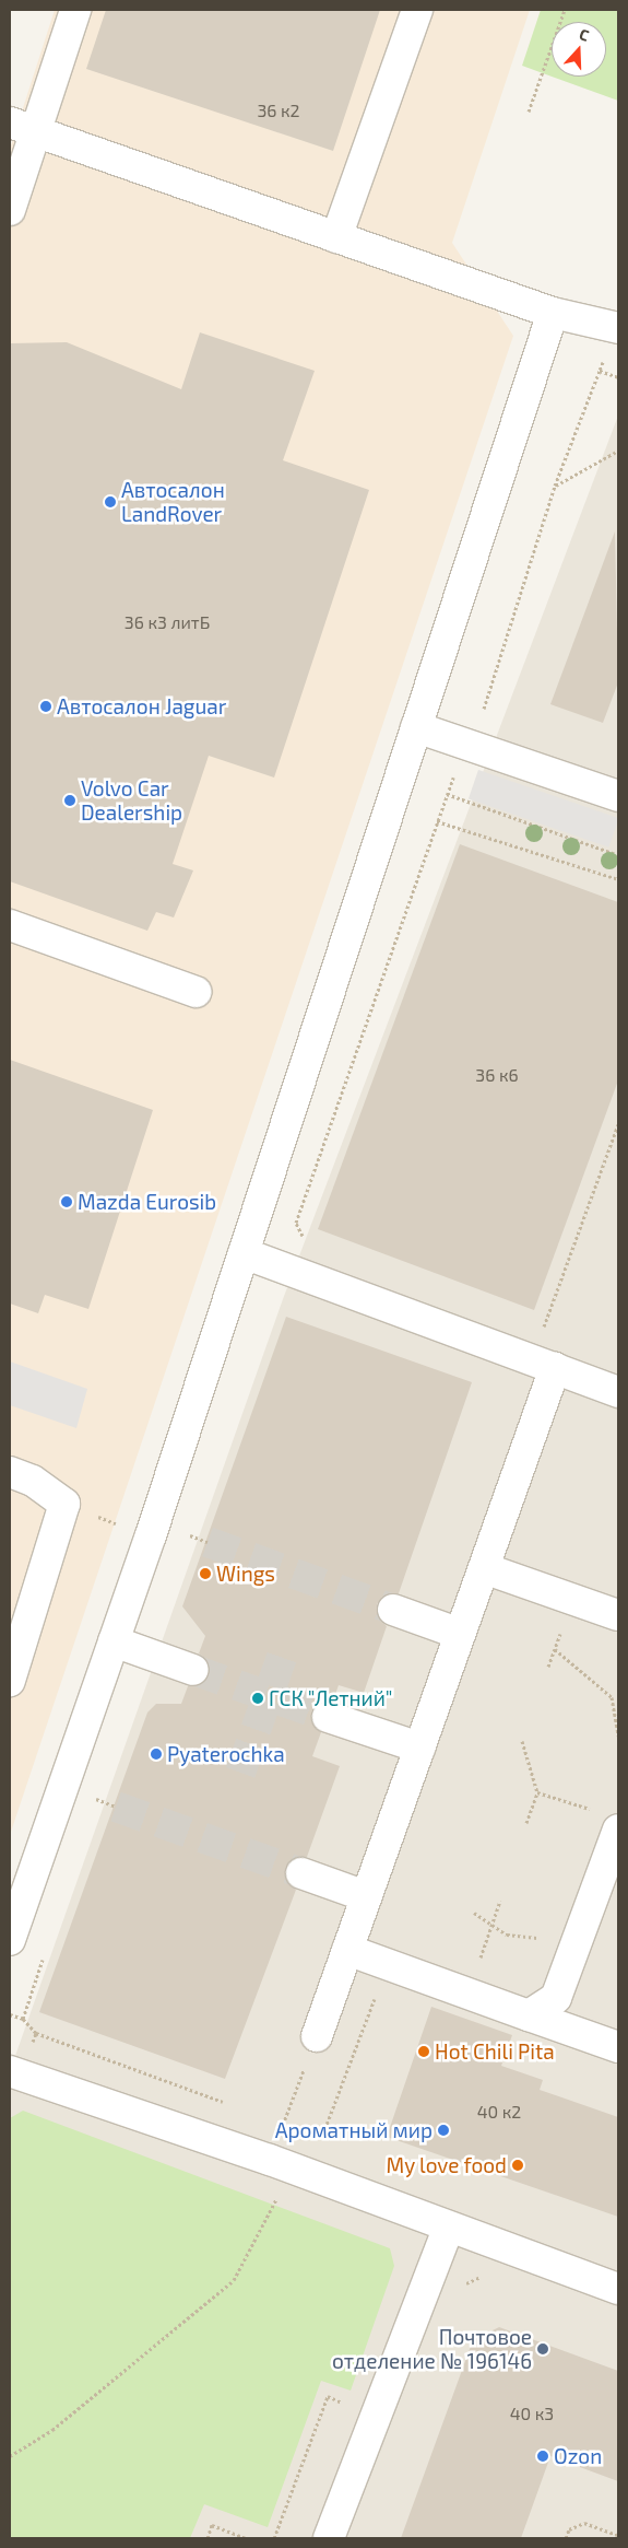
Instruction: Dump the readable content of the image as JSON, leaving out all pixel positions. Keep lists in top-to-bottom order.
{
  "places": [
    "Автосалон LandRover",
    "Автосалон Jaguar",
    "Volvo Car Dealership",
    "Mazda Eurosib",
    "Wings",
    "ГСК \"Летний\"",
    "Pyaterochka",
    "Hot Chili Pita",
    "Ароматный мир",
    "My love food",
    "Почтовое отделение № 196146",
    "Ozon"
  ],
  "house_numbers": [
    "36 к2",
    "36 к3 литБ",
    "36 к6",
    "40 к2",
    "40 к3"
  ],
  "north": "top"
}
